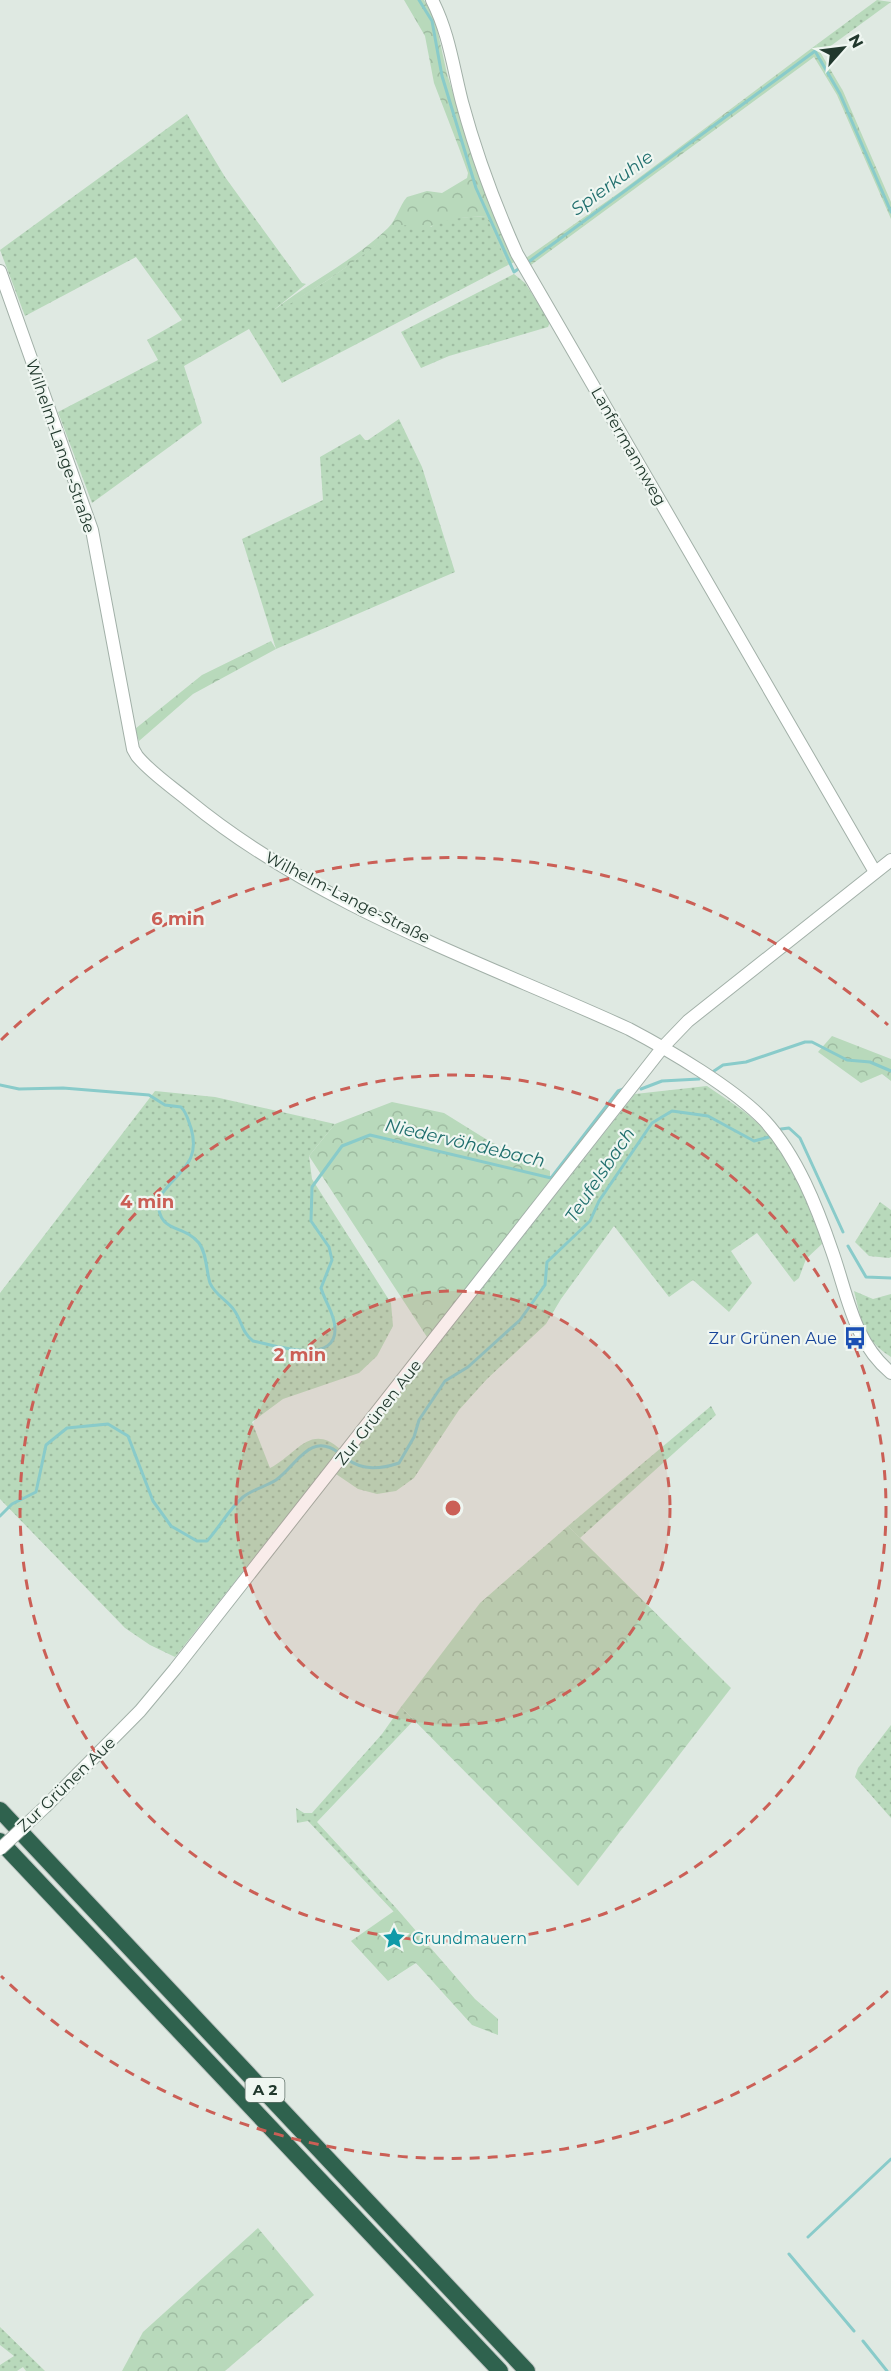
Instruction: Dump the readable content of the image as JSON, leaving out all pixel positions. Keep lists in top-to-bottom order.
{
  "streets": {
    "highway": ["A 2"],
    "street": ["Wilhelm-Lange-Straße", "Lanfermannweg", "Zur Grünen Aue"]
  },
  "crossings": [
    ["Wilhelm-Lange-Straße", "Zur Grünen Aue"],
    ["Lanfermannweg", "Zur Grünen Aue"]
  ],
  "water": ["Spierkuhle", "Niedervöhdebach", "Teufelsbach"],
  "places": {
    "bus stop": ["Zur Grünen Aue"],
    "place": ["Grundmauern"]
  },
  "north": "top right",
  "rings": ["6 min", "4 min", "2 min"]
}
